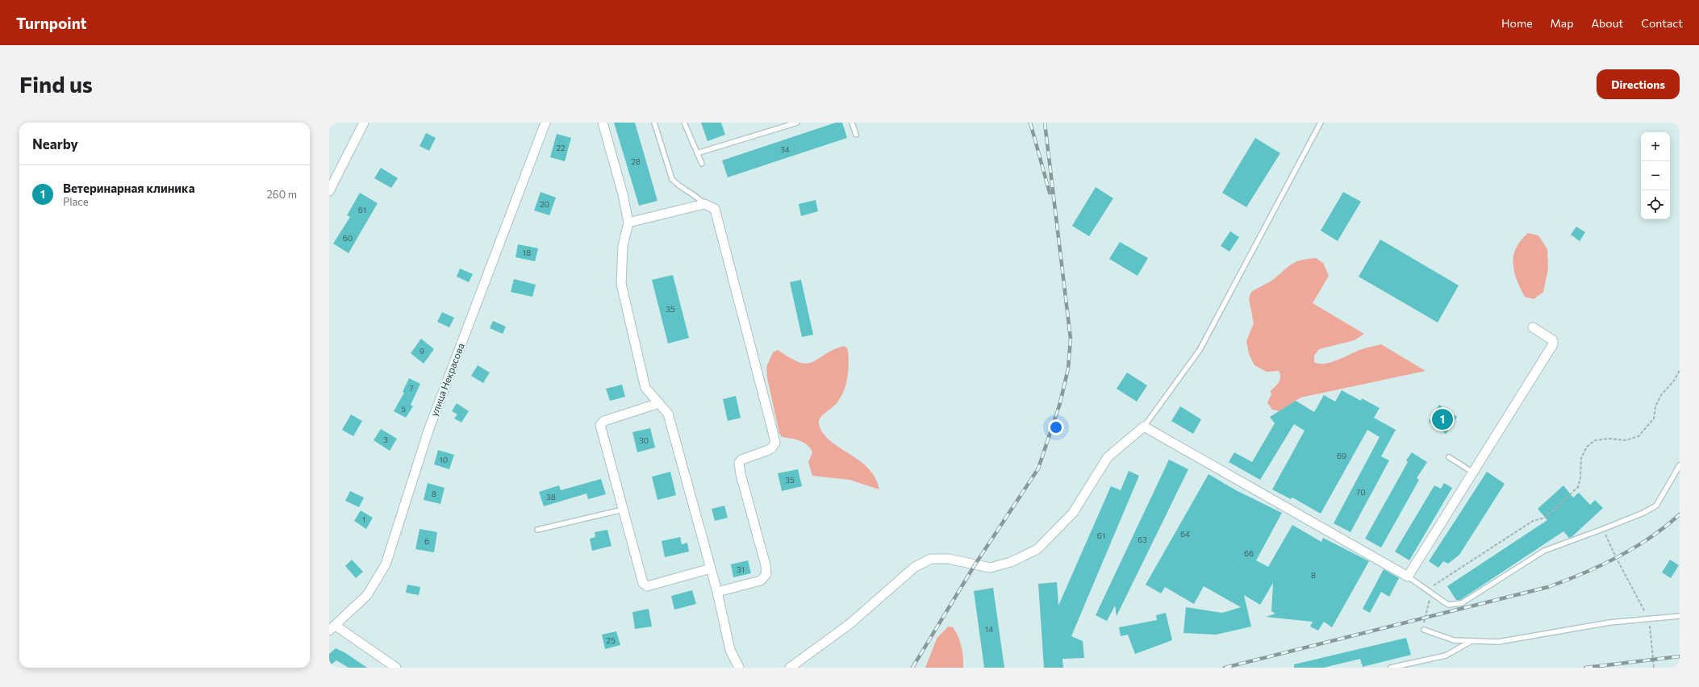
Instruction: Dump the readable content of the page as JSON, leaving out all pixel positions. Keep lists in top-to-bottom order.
{
  "streets": {
    "street": ["улица Некрасова"]
  },
  "house_numbers": [
    "22",
    "34",
    "28",
    "20",
    "61",
    "60",
    "18",
    "35",
    "9",
    "7",
    "5",
    "3",
    "30",
    "69",
    "10",
    "35",
    "70",
    "8",
    "38",
    "1",
    "64",
    "61",
    "63",
    "6",
    "66",
    "31",
    "8",
    "14",
    "25"
  ],
  "page": {
    "header": "Turnpoint",
    "nav": [
      "Home",
      "Map",
      "About",
      "Contact"
    ],
    "buttons": "Directions",
    "title": "Find us",
    "heading": "Nearby",
    "map_buttons": ["+", "−"],
    "list": [
      {
        "mark": "1",
        "name": "Ветеринарная клиника",
        "note": "Place",
        "value": "260 m"
      }
    ],
    "pins": "1"
  }
}
